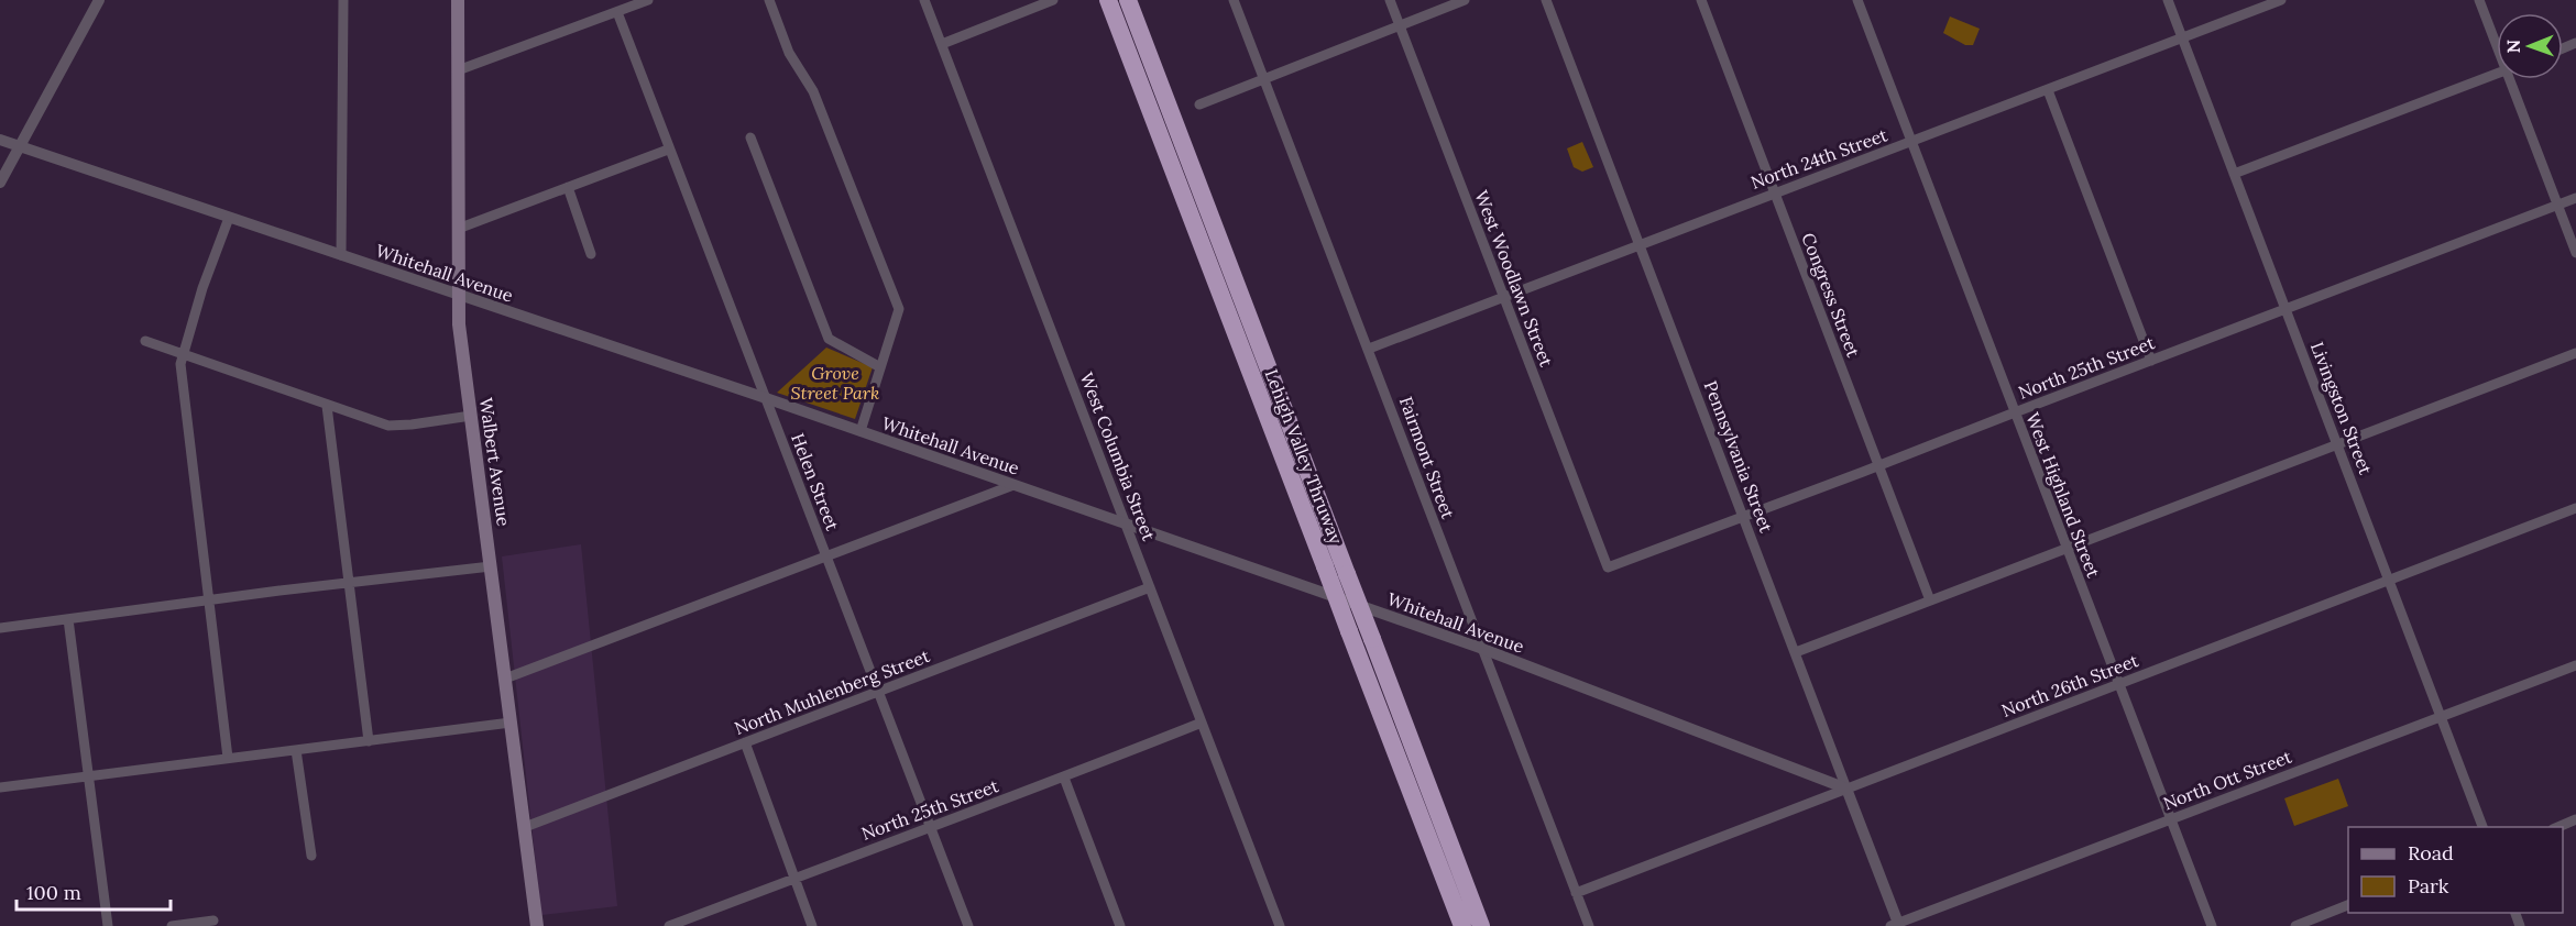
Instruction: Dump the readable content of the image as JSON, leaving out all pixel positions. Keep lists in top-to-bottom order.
{
  "streets": {
    "highway": ["Lehigh Valley Thruway"],
    "main road": ["Walbert Avenue"],
    "street": [
      "North 24th Street",
      "Whitehall Avenue",
      "West Woodlawn Street",
      "Congress Street",
      "North 25th Street",
      "Livingston Street",
      "West Columbia Street",
      "Pennsylvania Street",
      "Fairmont Street",
      "Helen Street",
      "West Highland Street",
      "North 26th Street",
      "North Muhlenberg Street",
      "North Ott Street"
    ]
  },
  "crossings": [
    ["North 24th Street", "West Woodlawn Street"],
    ["North 24th Street", "Congress Street"],
    ["North 24th Street", "Livingston Street"],
    ["North 24th Street", "Pennsylvania Street"],
    ["North 24th Street", "Fairmont Street"],
    ["North 24th Street", "West Highland Street"],
    ["Whitehall Avenue", "West Columbia Street"],
    ["Whitehall Avenue", "Pennsylvania Street"],
    ["Whitehall Avenue", "Fairmont Street"],
    ["Whitehall Avenue", "Walbert Avenue"],
    ["Whitehall Avenue", "Helen Street"],
    ["Whitehall Avenue", "North 26th Street"],
    ["West Woodlawn Street", "North 25th Street"],
    ["Congress Street", "North 25th Street"],
    ["North 25th Street", "Livingston Street"],
    ["North 25th Street", "West Columbia Street"],
    ["North 25th Street", "Pennsylvania Street"],
    ["North 25th Street", "Helen Street"],
    ["North 25th Street", "West Highland Street"],
    ["Livingston Street", "North 26th Street"],
    ["Livingston Street", "North Ott Street"],
    ["West Columbia Street", "North Muhlenberg Street"],
    ["Pennsylvania Street", "North 26th Street"],
    ["Pennsylvania Street", "North Ott Street"],
    ["Fairmont Street", "North 26th Street"],
    ["Walbert Avenue", "North Muhlenberg Street"],
    ["Helen Street", "North Muhlenberg Street"],
    ["West Highland Street", "North 26th Street"],
    ["West Highland Street", "North Ott Street"]
  ],
  "parks": ["Grove Street Park"],
  "legend": ["Road", "Park"],
  "scale_bar": "100 m",
  "north": "left"
}
